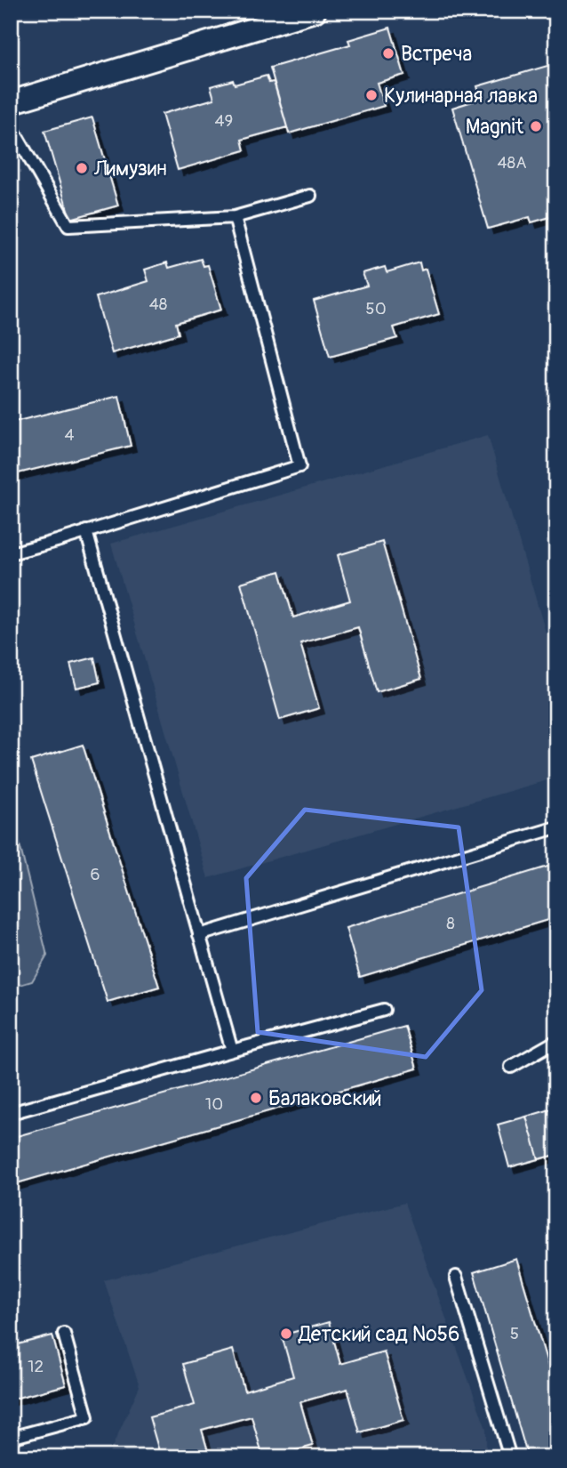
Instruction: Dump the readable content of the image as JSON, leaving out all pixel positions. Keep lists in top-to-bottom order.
{
  "places": [
    "Встреча",
    "Кулинарная лавка",
    "Magnit",
    "Лимузин",
    "Балаковский",
    "Детский сад №56"
  ],
  "house_numbers": [
    "49",
    "48А",
    "48",
    "50",
    "4",
    "6",
    "8",
    "10",
    "5",
    "12"
  ]
}
